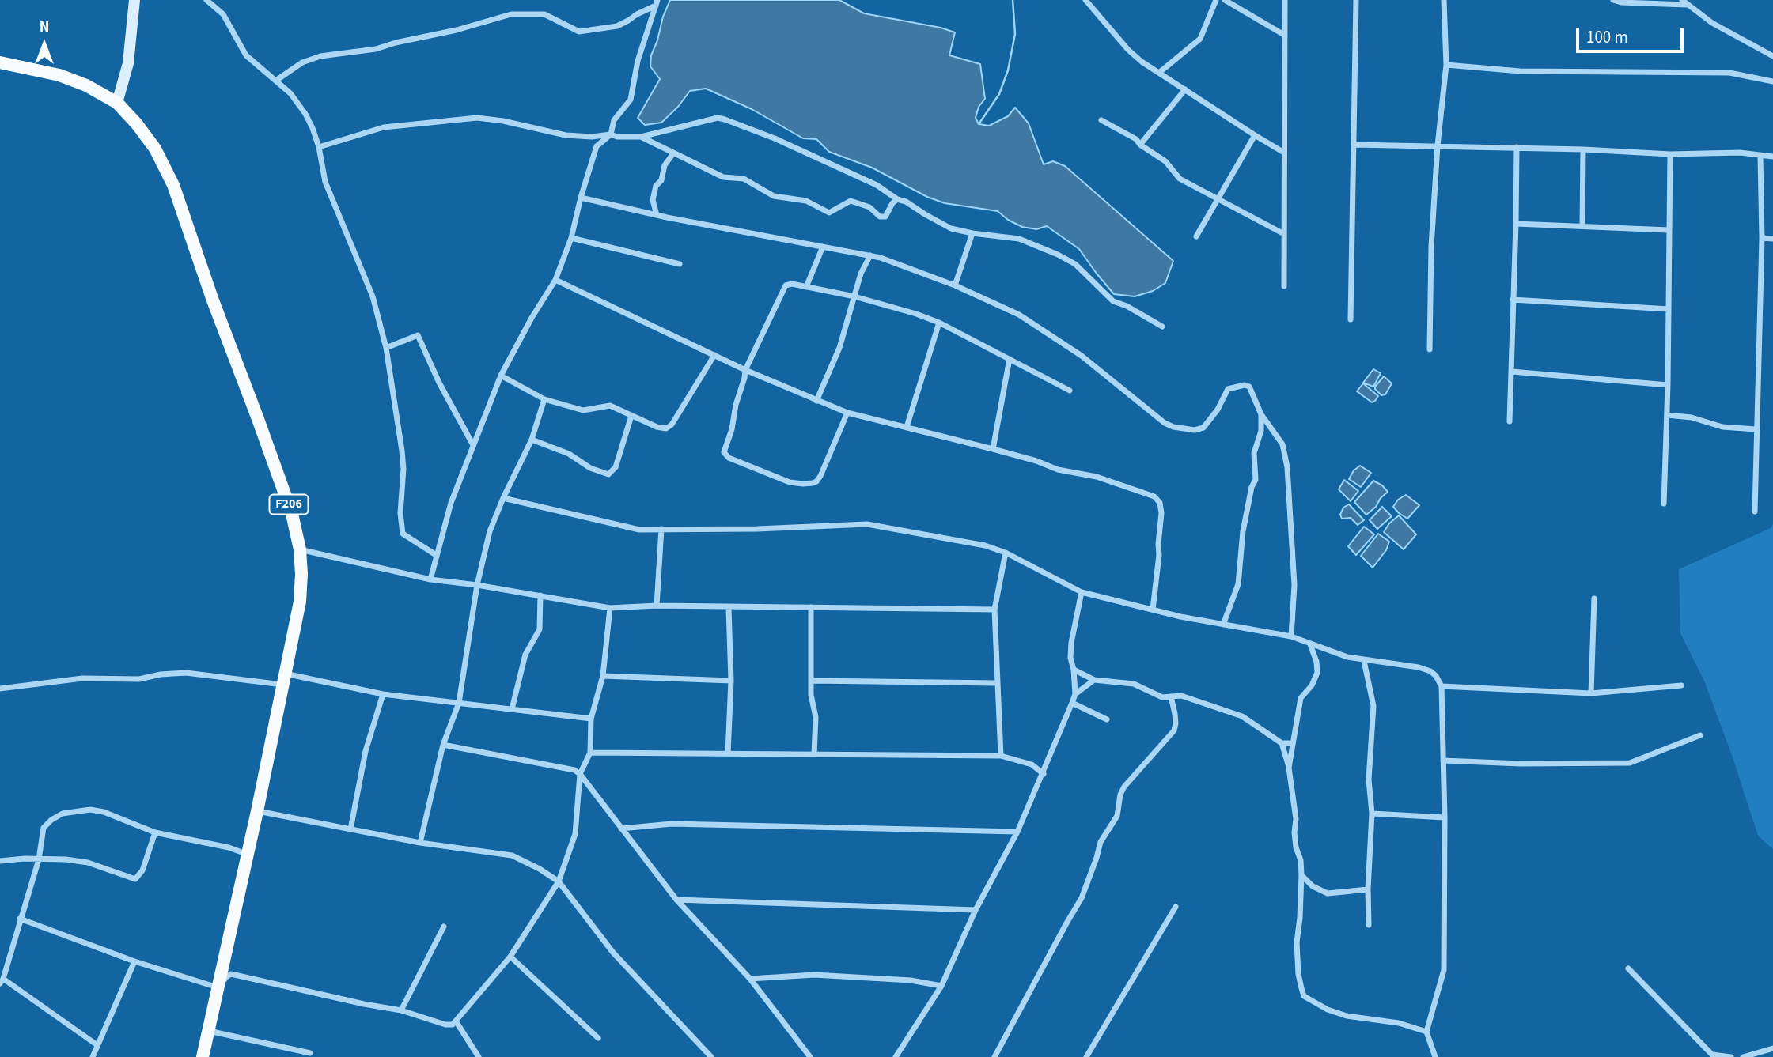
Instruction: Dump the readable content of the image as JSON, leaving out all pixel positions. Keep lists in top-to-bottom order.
{
  "streets": {
    "main road": ["F206"]
  },
  "scale_bar": "100 m",
  "north": "top"
}
